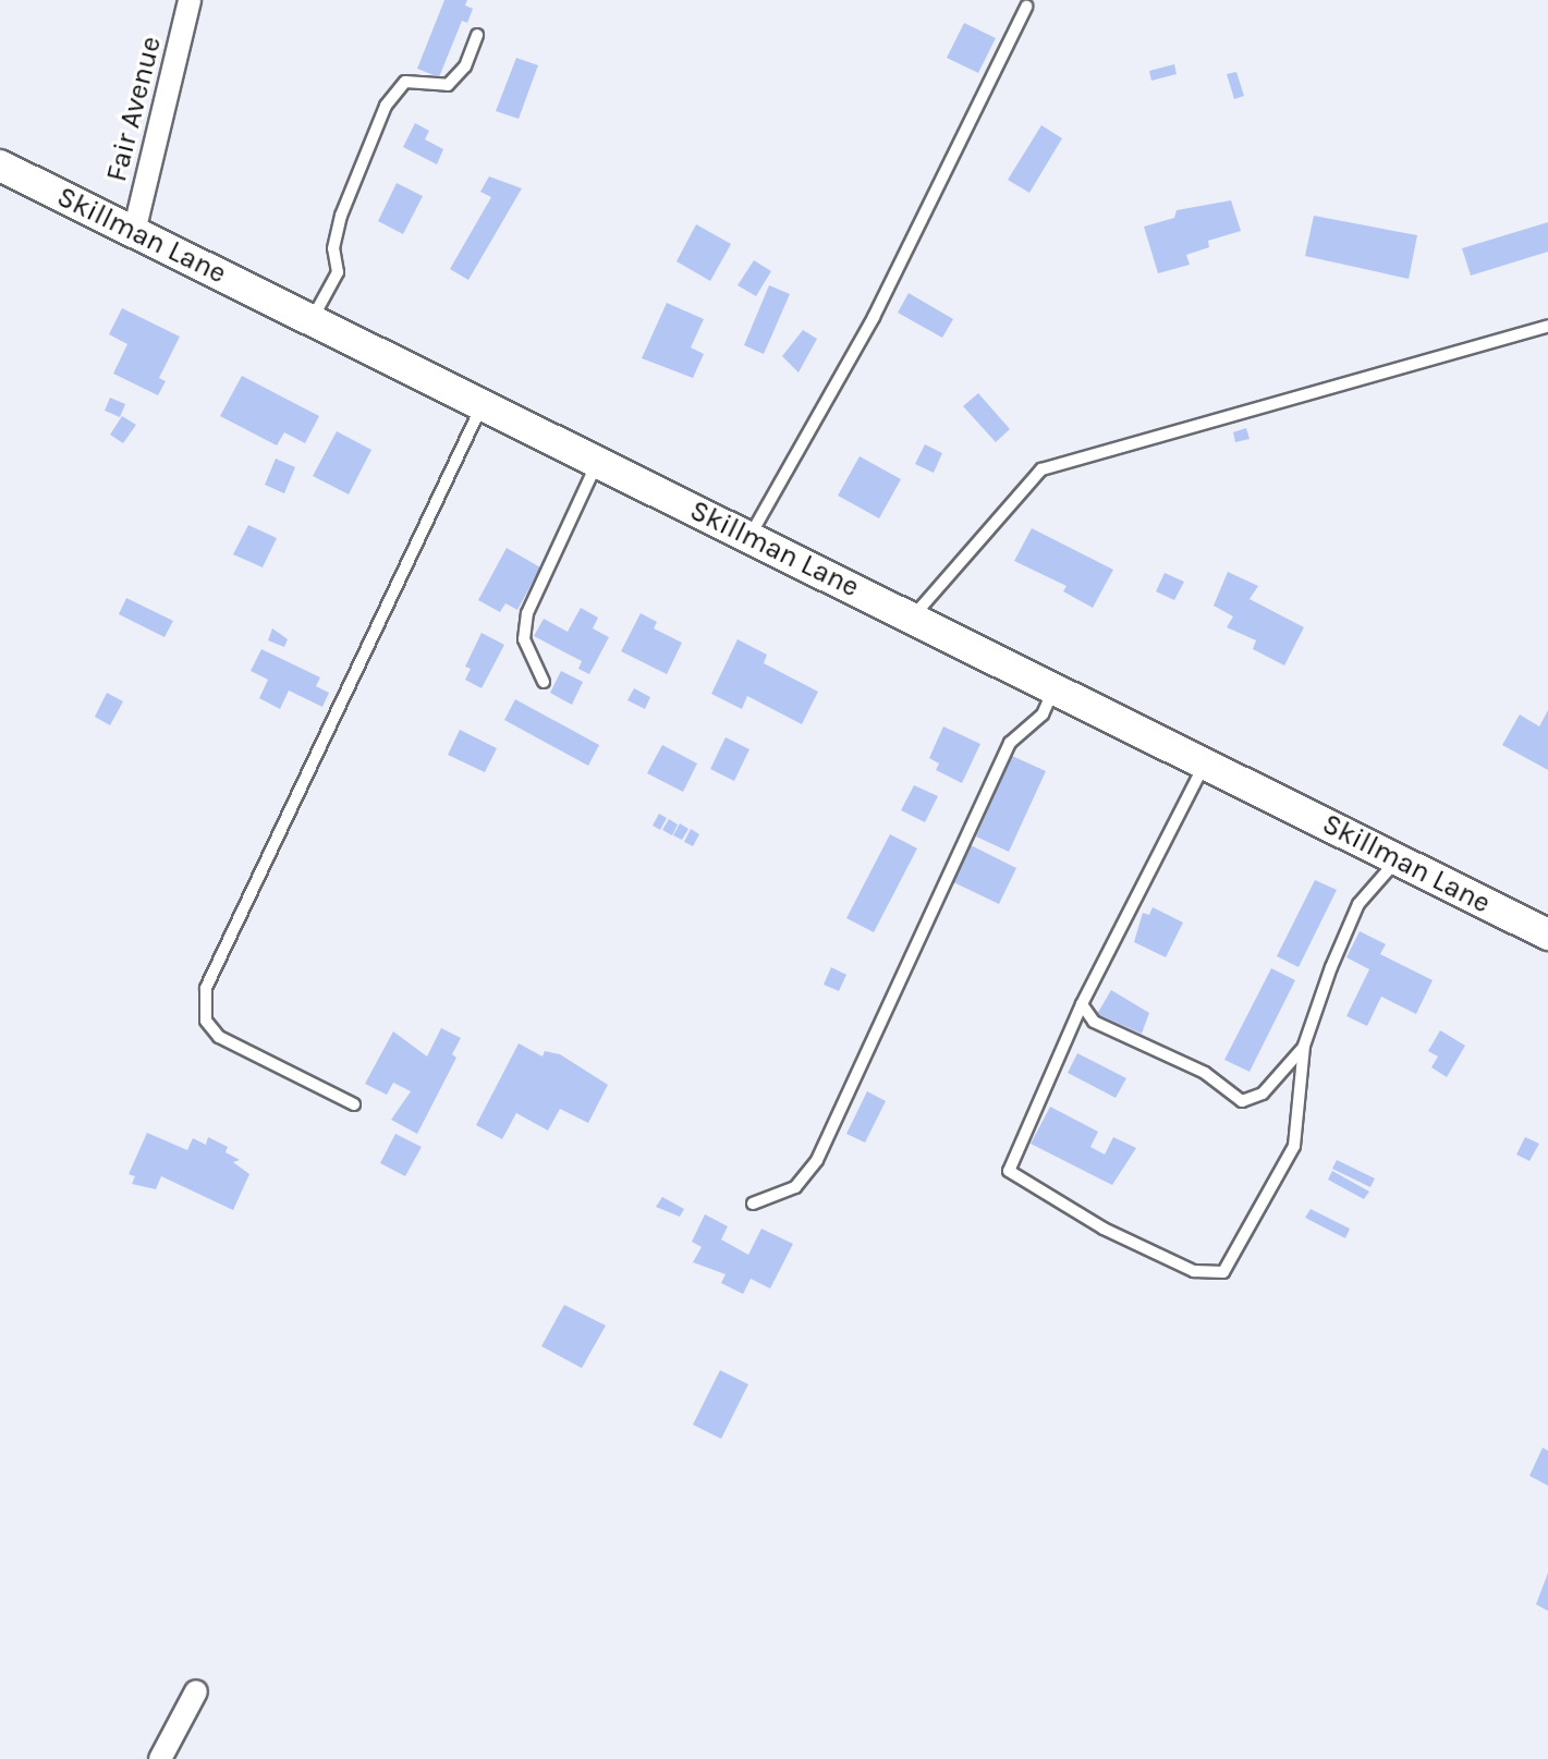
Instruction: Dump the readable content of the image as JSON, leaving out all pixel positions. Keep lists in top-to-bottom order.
{
  "streets": {
    "street": ["Fair Avenue", "Skillman Lane"]
  },
  "crossings": [
    ["Fair Avenue", "Skillman Lane"]
  ]
}
